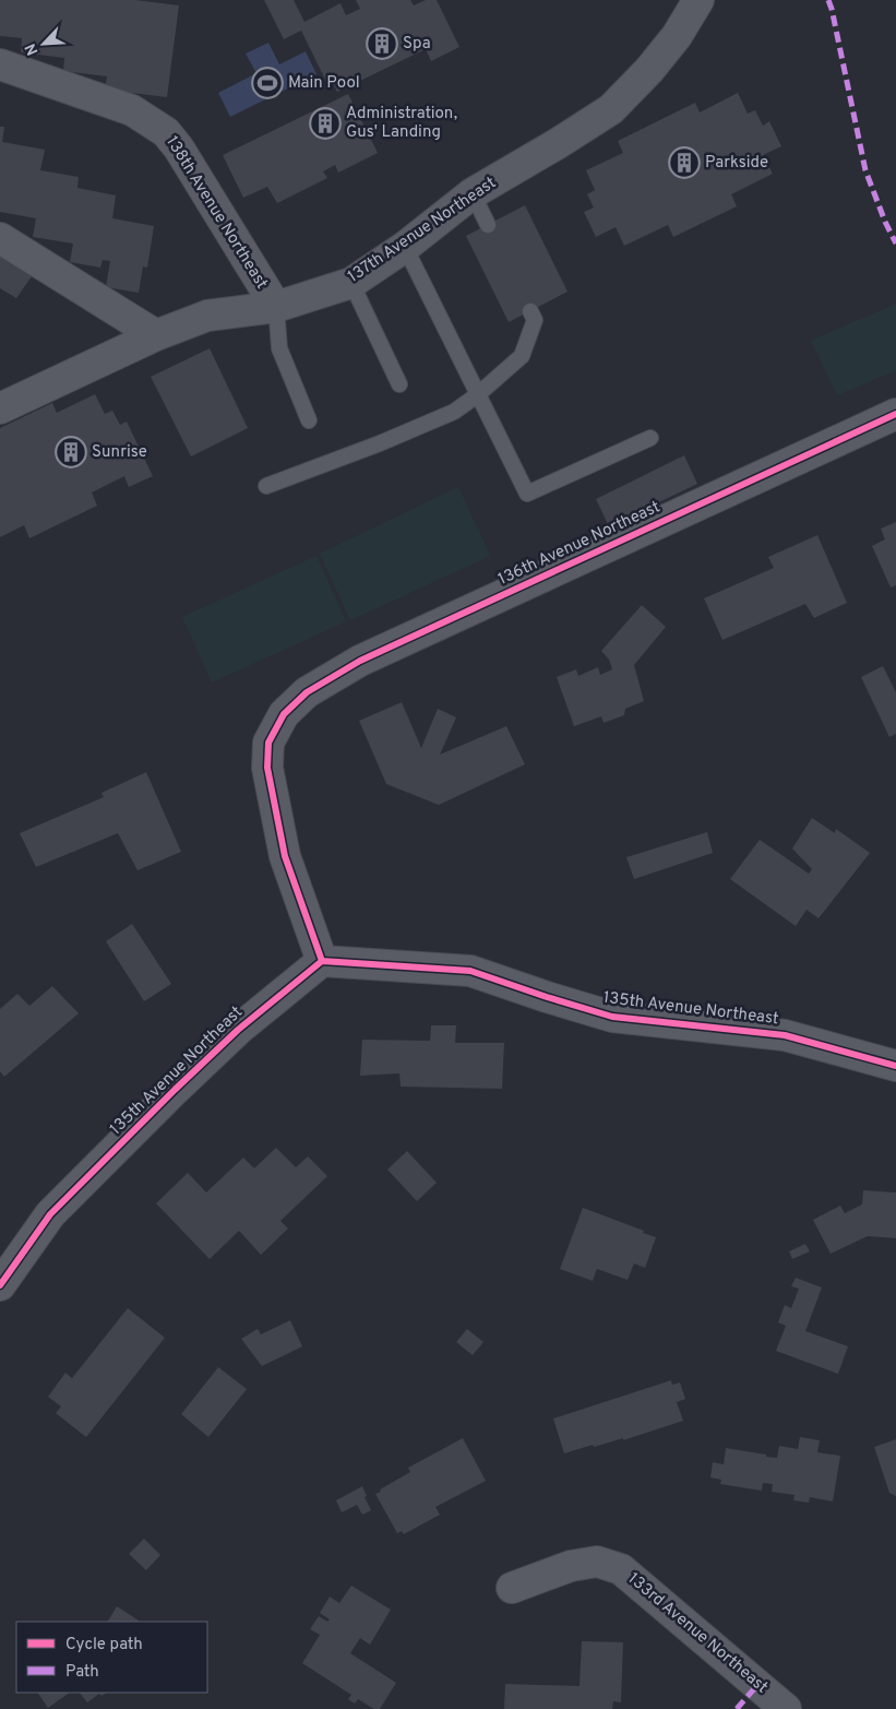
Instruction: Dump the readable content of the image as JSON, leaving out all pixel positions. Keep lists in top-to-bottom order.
{
  "streets": {
    "street": [
      "138th Avenue Northeast",
      "137th Avenue Northeast",
      "136th Avenue Northeast",
      "135th Avenue Northeast",
      "133rd Avenue Northeast"
    ]
  },
  "crossings": [
    ["138th Avenue Northeast", "137th Avenue Northeast"],
    ["136th Avenue Northeast", "135th Avenue Northeast"]
  ],
  "places": {
    "building": [
      "Spa",
      "Administration, Gus' Landing",
      "Parkside",
      "Sunrise"
    ],
    "sports": ["Main Pool"]
  },
  "legend": ["Cycle path", "Path"],
  "north": "bottom left"
}
